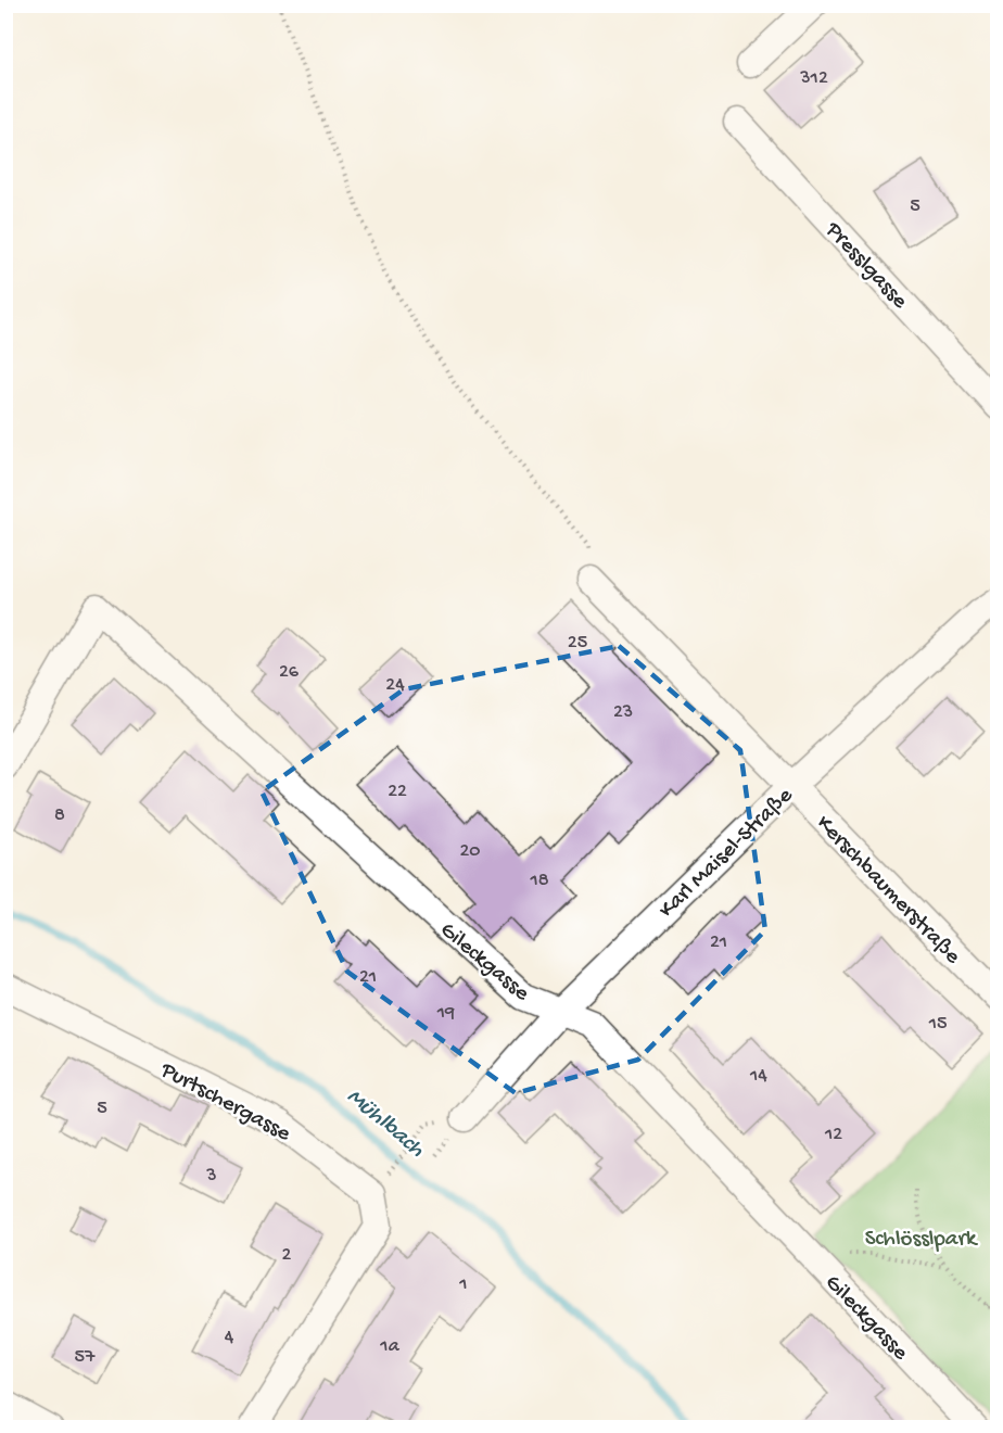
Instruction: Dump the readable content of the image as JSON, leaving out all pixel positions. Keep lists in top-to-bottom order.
{
  "streets": {
    "street": [
      "Presslgasse",
      "Karl Maisel-Straße",
      "Kerschbaumerstraße",
      "Gileckgasse",
      "Purtschergasse"
    ]
  },
  "crossings": [
    ["Karl Maisel-Straße", "Kerschbaumerstraße"],
    ["Karl Maisel-Straße", "Gileckgasse"]
  ],
  "water": ["Mühlbach"],
  "parks": ["Schlösslpark"],
  "house_numbers": [
    "312",
    "5",
    "25",
    "26",
    "24",
    "23",
    "22",
    "8",
    "20",
    "18",
    "21",
    "21",
    "19",
    "15",
    "14",
    "5",
    "12",
    "3",
    "2",
    "1",
    "4",
    "1a",
    "57"
  ]
}
